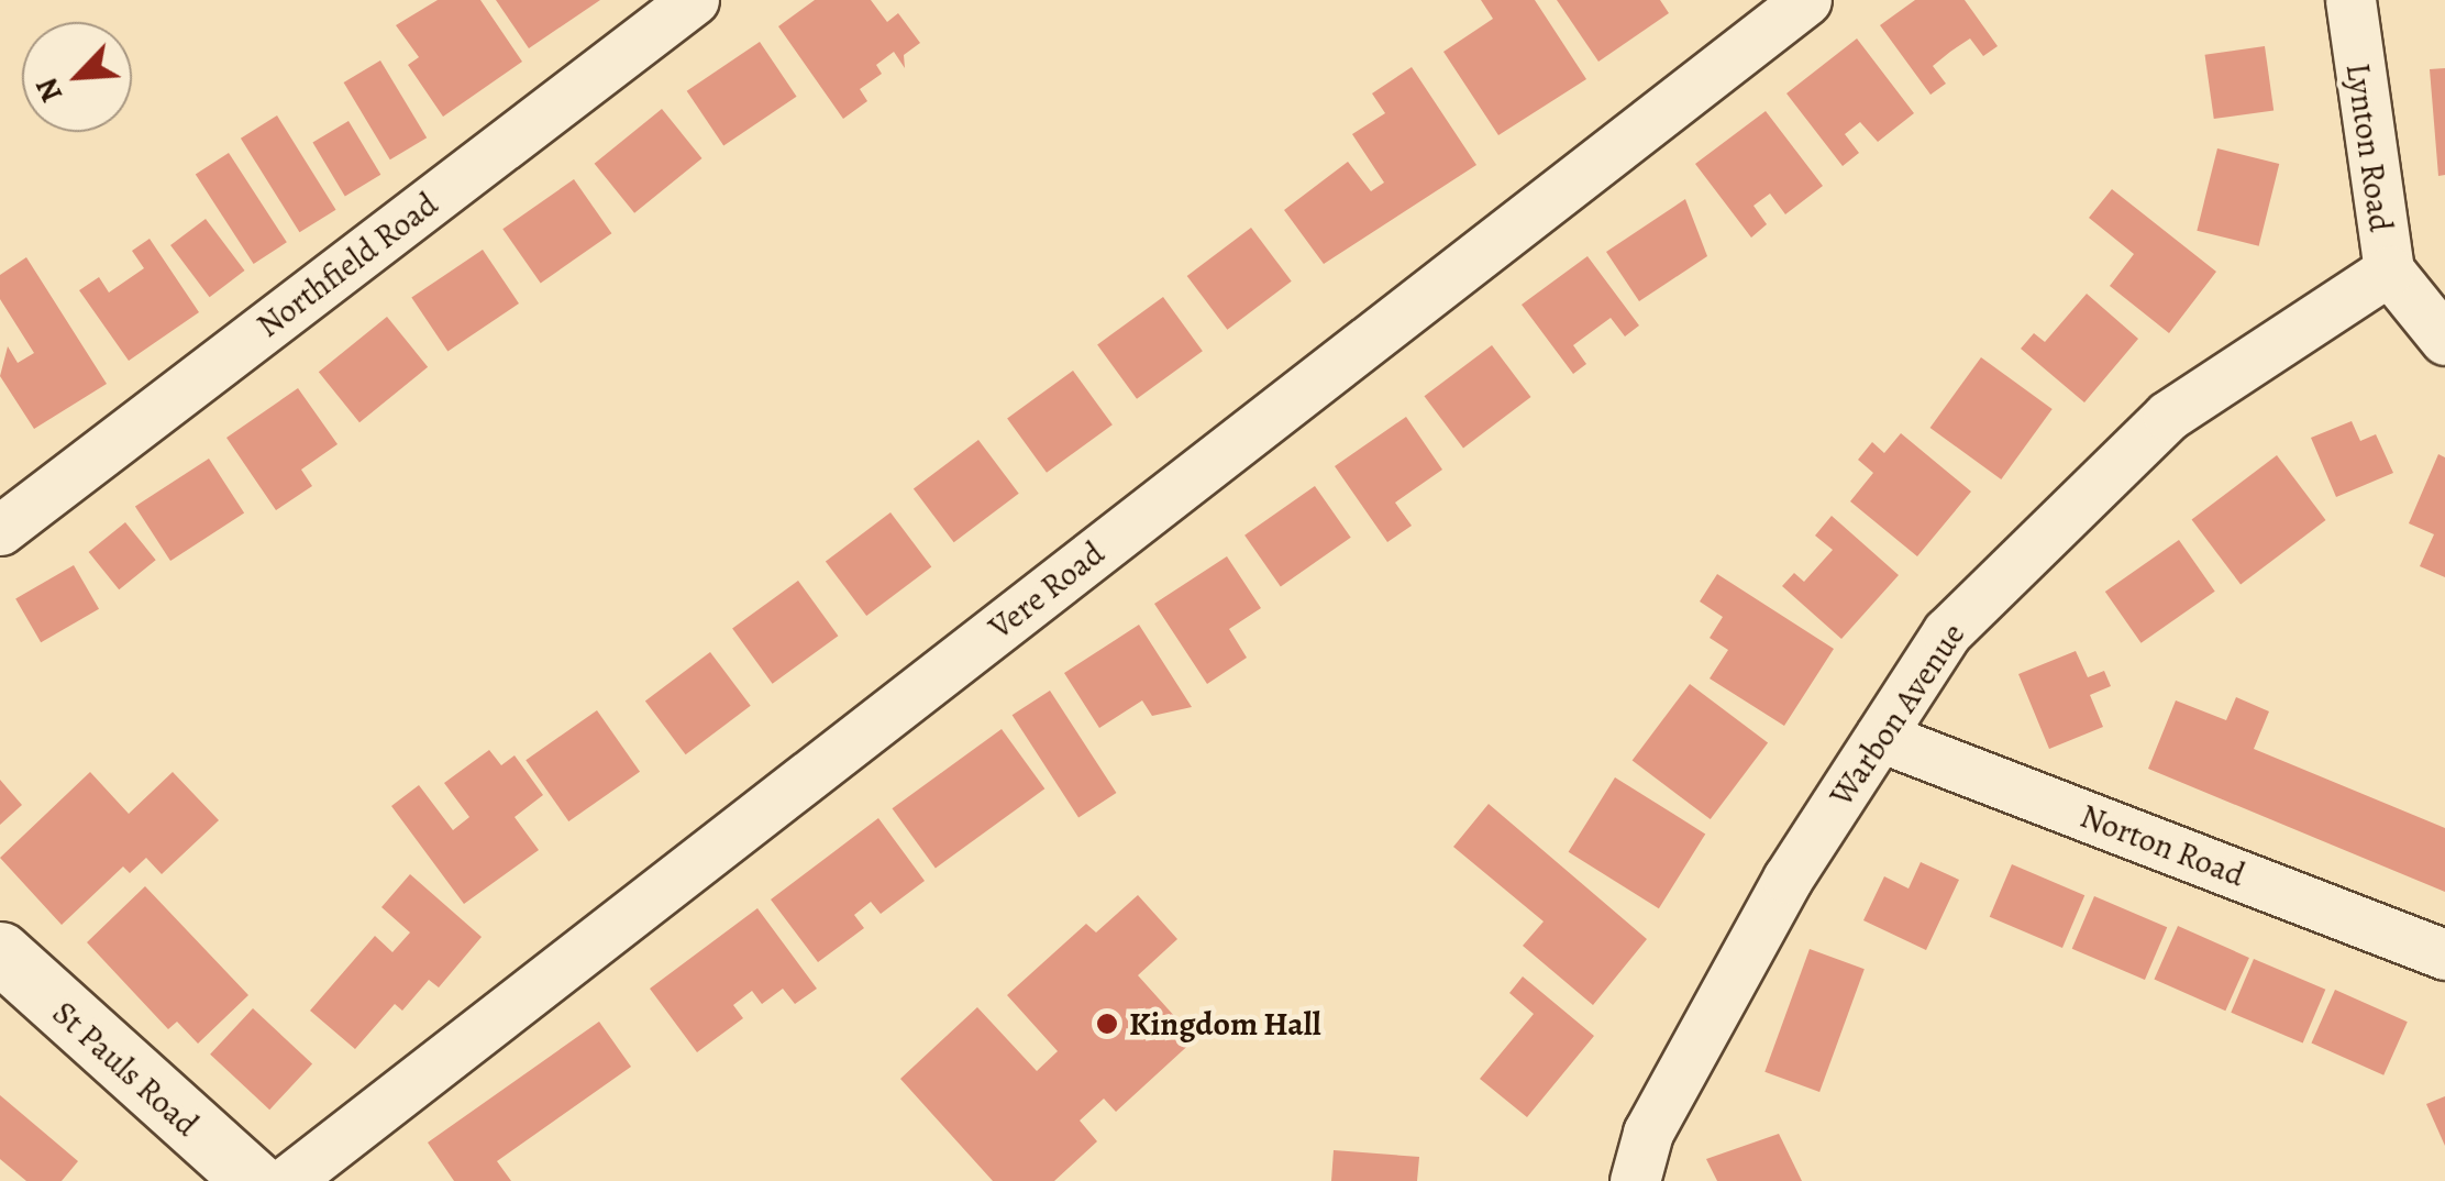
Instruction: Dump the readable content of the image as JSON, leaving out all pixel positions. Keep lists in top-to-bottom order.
{
  "streets": {
    "street": [
      "Lynton Road",
      "Northfield Road",
      "Vere Road",
      "Warbon Avenue",
      "Norton Road",
      "St Pauls Road"
    ]
  },
  "crossings": [
    ["Lynton Road", "Warbon Avenue"],
    ["Warbon Avenue", "Norton Road"]
  ],
  "places": ["Kingdom Hall"],
  "north": "bottom left"
}
